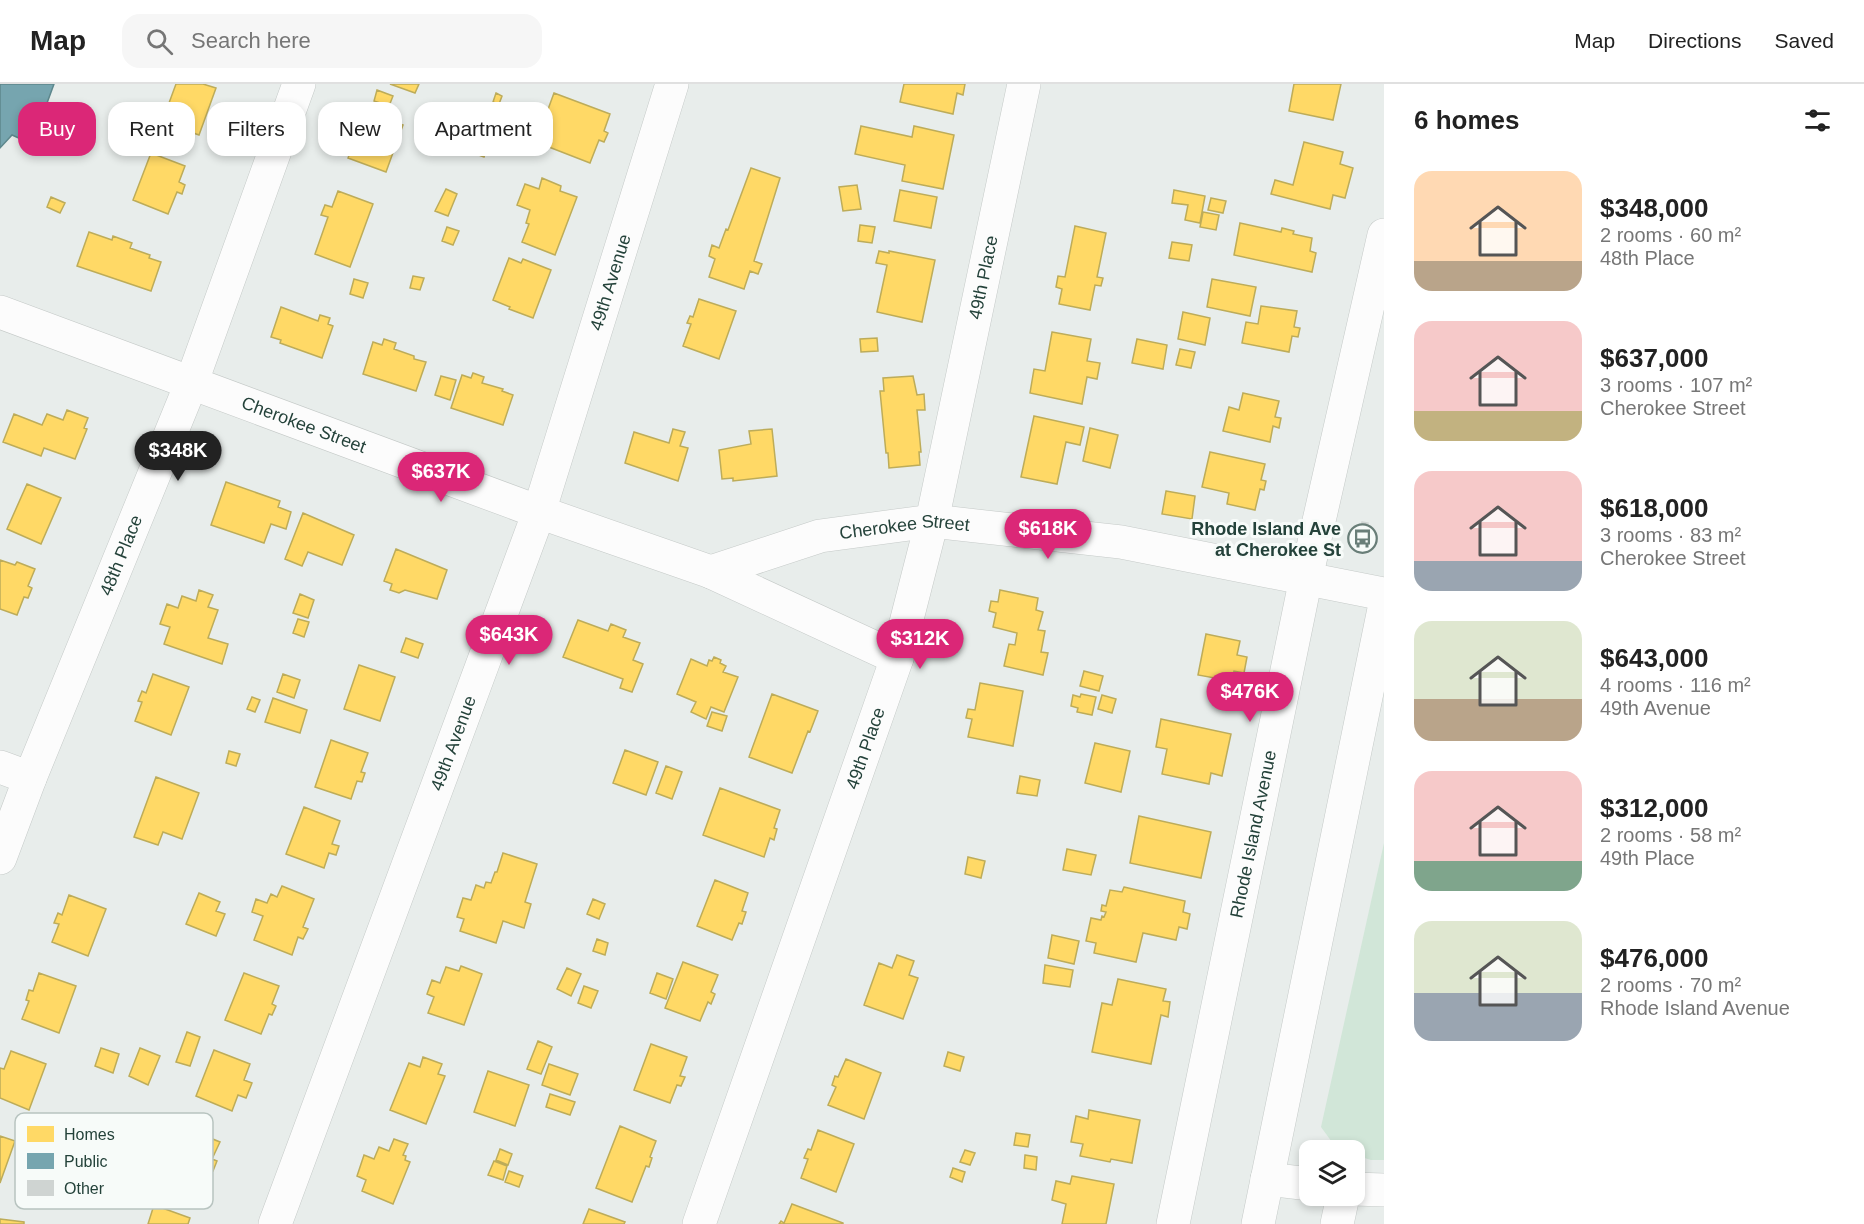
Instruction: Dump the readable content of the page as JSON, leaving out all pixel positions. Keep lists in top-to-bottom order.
{
  "streets": {
    "street": [
      "49th Place",
      "49th Avenue",
      "Cherokee Street",
      "48th Place",
      "Rhode Island Avenue"
    ]
  },
  "crossings": [
    ["49th Place", "Cherokee Street"],
    ["49th Avenue", "Cherokee Street"],
    ["Cherokee Street", "48th Place"],
    ["Cherokee Street", "Rhode Island Avenue"]
  ],
  "places": {
    "bus stop": ["Rhode Island Ave at Cherokee St"]
  },
  "legend": ["Homes", "Public", "Other"],
  "page": {
    "header": "Map",
    "search": "Search here",
    "nav": ["Map", "Directions", "Saved"],
    "heading": "6 homes",
    "chip": [
      "Buy",
      "Rent",
      "Filters",
      "New",
      "Apartment"
    ],
    "list": [
      {
        "name": "$348,000",
        "note": "2 rooms · 60 m² · 48th Place"
      },
      {
        "name": "$637,000",
        "note": "3 rooms · 107 m² · Cherokee Street"
      },
      {
        "name": "$618,000",
        "note": "3 rooms · 83 m² · Cherokee Street"
      },
      {
        "name": "$643,000",
        "note": "4 rooms · 116 m² · 49th Avenue"
      },
      {
        "name": "$312,000",
        "note": "2 rooms · 58 m² · 49th Place"
      },
      {
        "name": "$476,000",
        "note": "2 rooms · 70 m² · Rhode Island Avenue"
      }
    ],
    "price": [
      "$348K",
      "$637K",
      "$618K",
      "$643K",
      "$312K",
      "$476K"
    ]
  }
}
